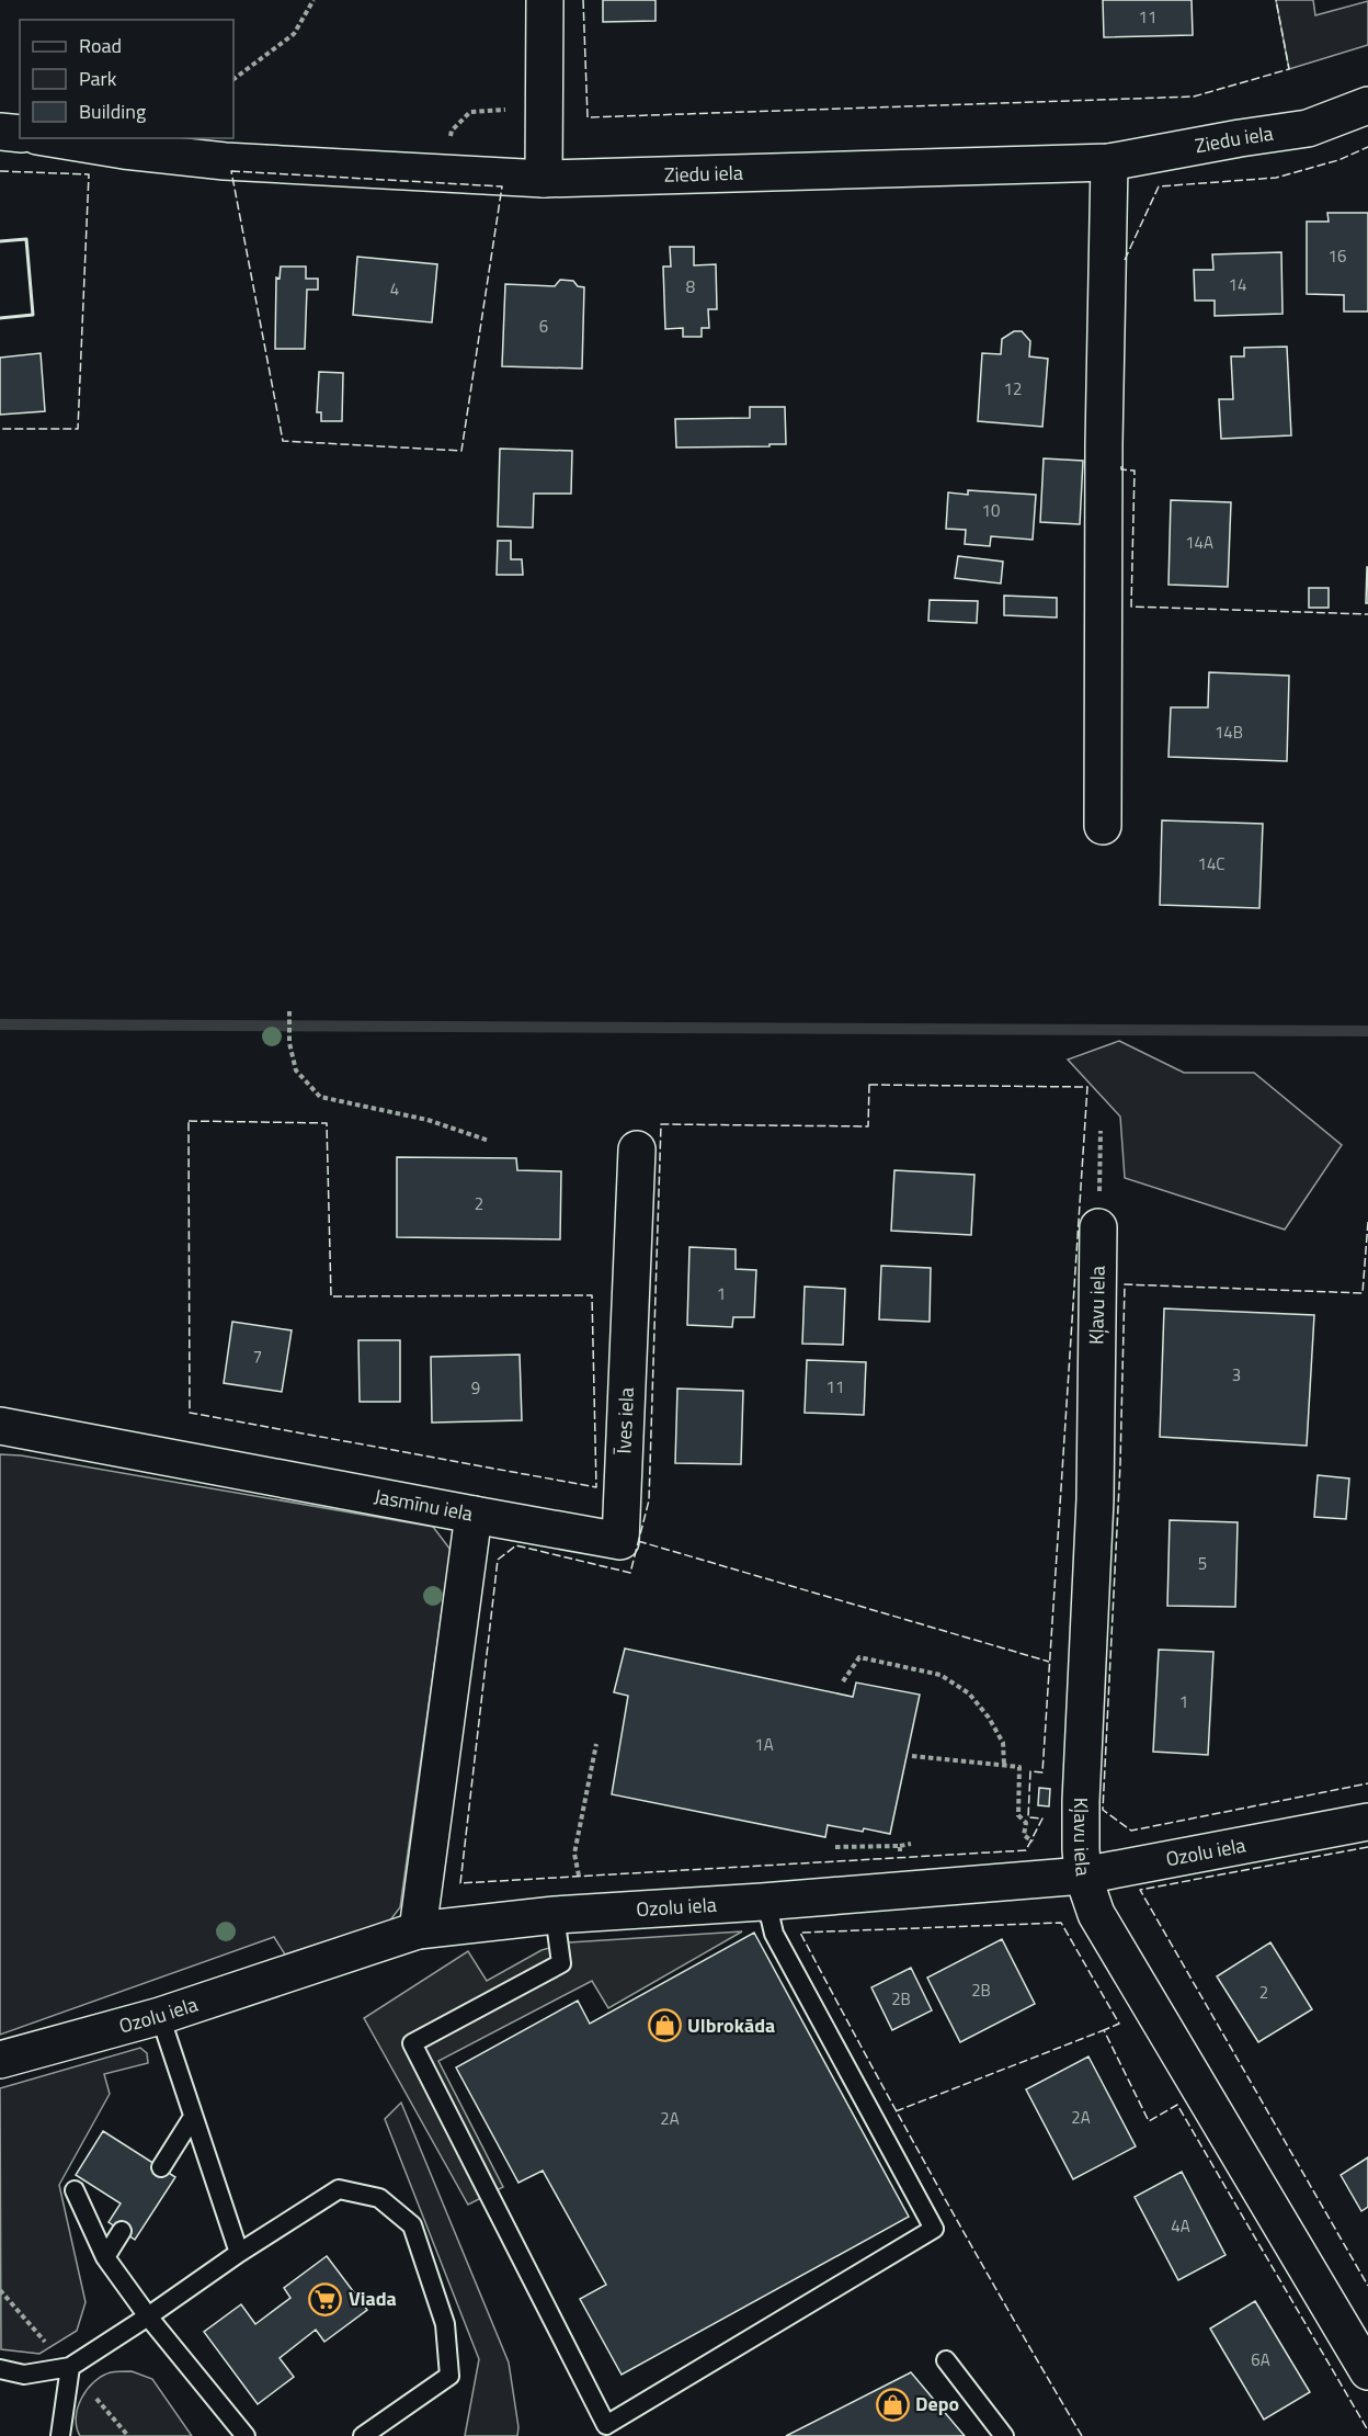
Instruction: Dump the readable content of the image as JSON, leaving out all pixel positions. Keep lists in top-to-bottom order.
{
  "streets": {
    "street": [
      "Ziedu iela",
      "Kļavu iela",
      "Īves iela",
      "Jasmīnu iela",
      "Ozolu iela"
    ]
  },
  "crossings": [
    ["Kļavu iela", "Ozolu iela"],
    ["Īves iela", "Jasmīnu iela"],
    ["Jasmīnu iela", "Ozolu iela"]
  ],
  "places": {
    "shop": ["Ulbrokāda", "Depo"],
    "supermarket": ["Viada"]
  },
  "house_numbers": [
    "11",
    "16",
    "14",
    "8",
    "4",
    "6",
    "12",
    "10",
    "14A",
    "14B",
    "14C",
    "2",
    "1",
    "7",
    "3",
    "11",
    "9",
    "5",
    "1",
    "1A",
    "2B",
    "2",
    "2B",
    "2A",
    "2A",
    "4A",
    "6A"
  ],
  "legend": ["Road", "Park", "Building"]
}
